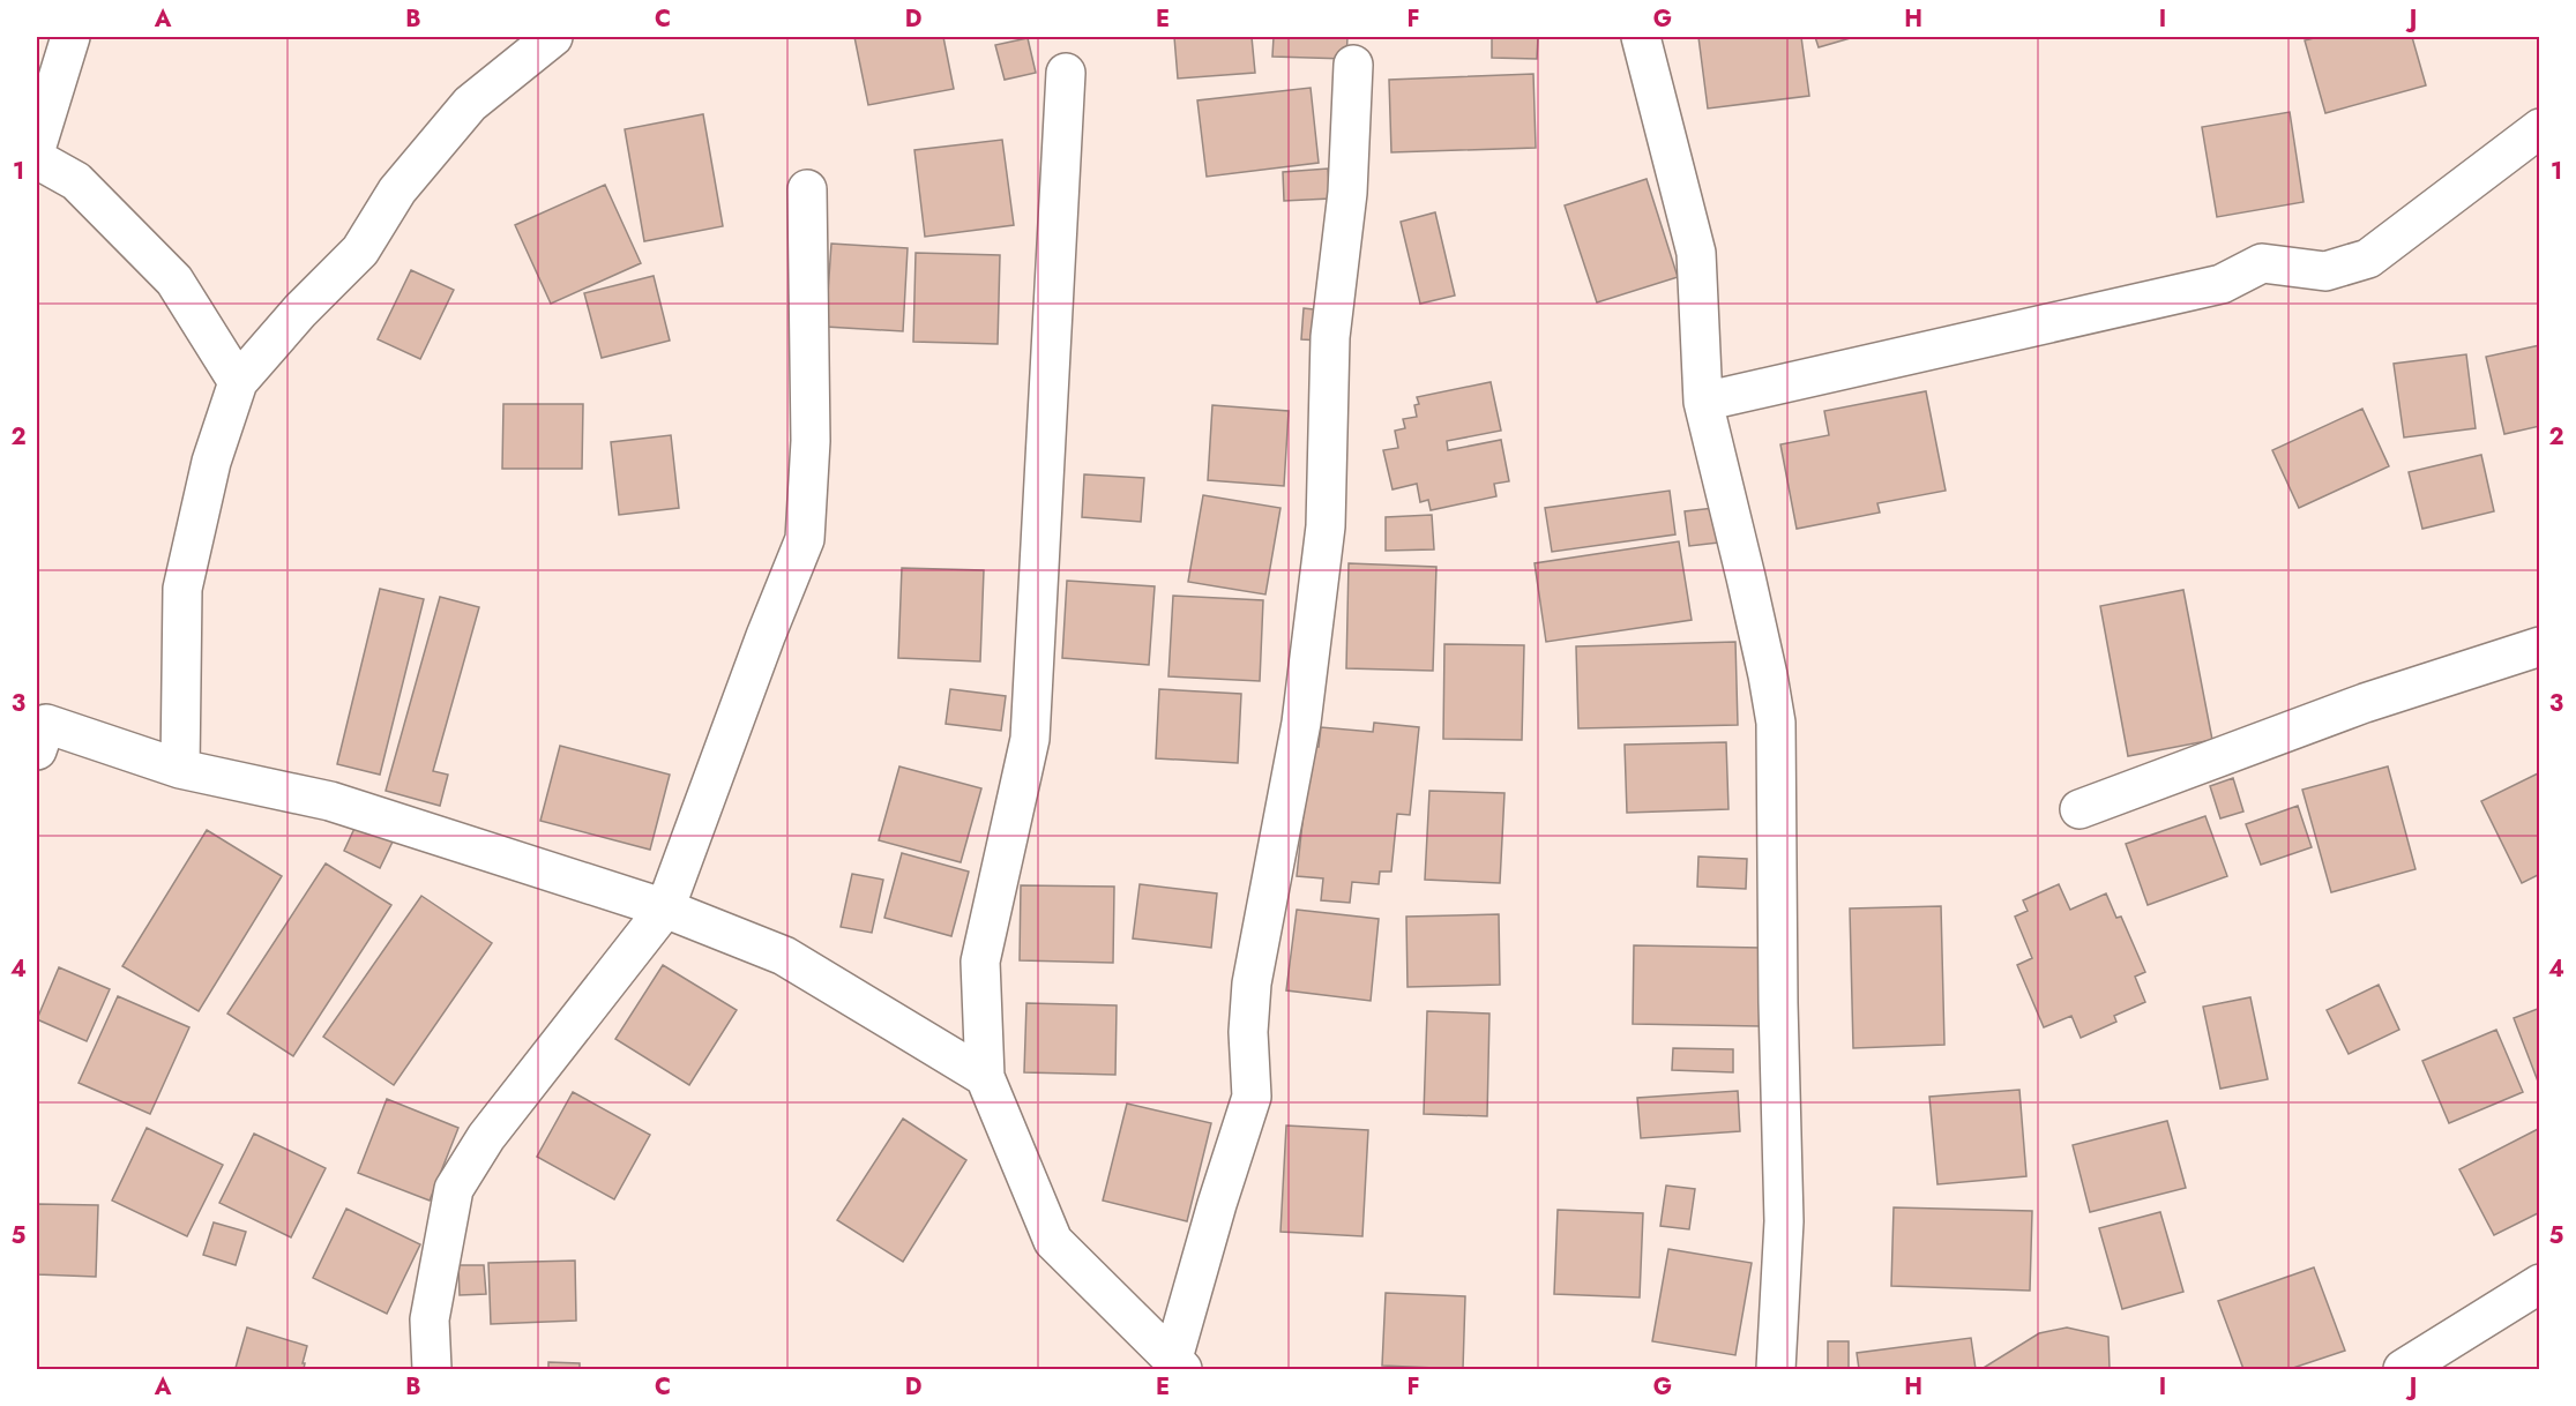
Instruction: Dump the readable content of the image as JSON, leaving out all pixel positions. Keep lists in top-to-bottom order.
{
  "grid": {
    "columns": [
      "A",
      "B",
      "C",
      "D",
      "E",
      "F",
      "G",
      "H",
      "I",
      "J"
    ],
    "rows": [
      "1",
      "2",
      "3",
      "4",
      "5"
    ]
  }
}
